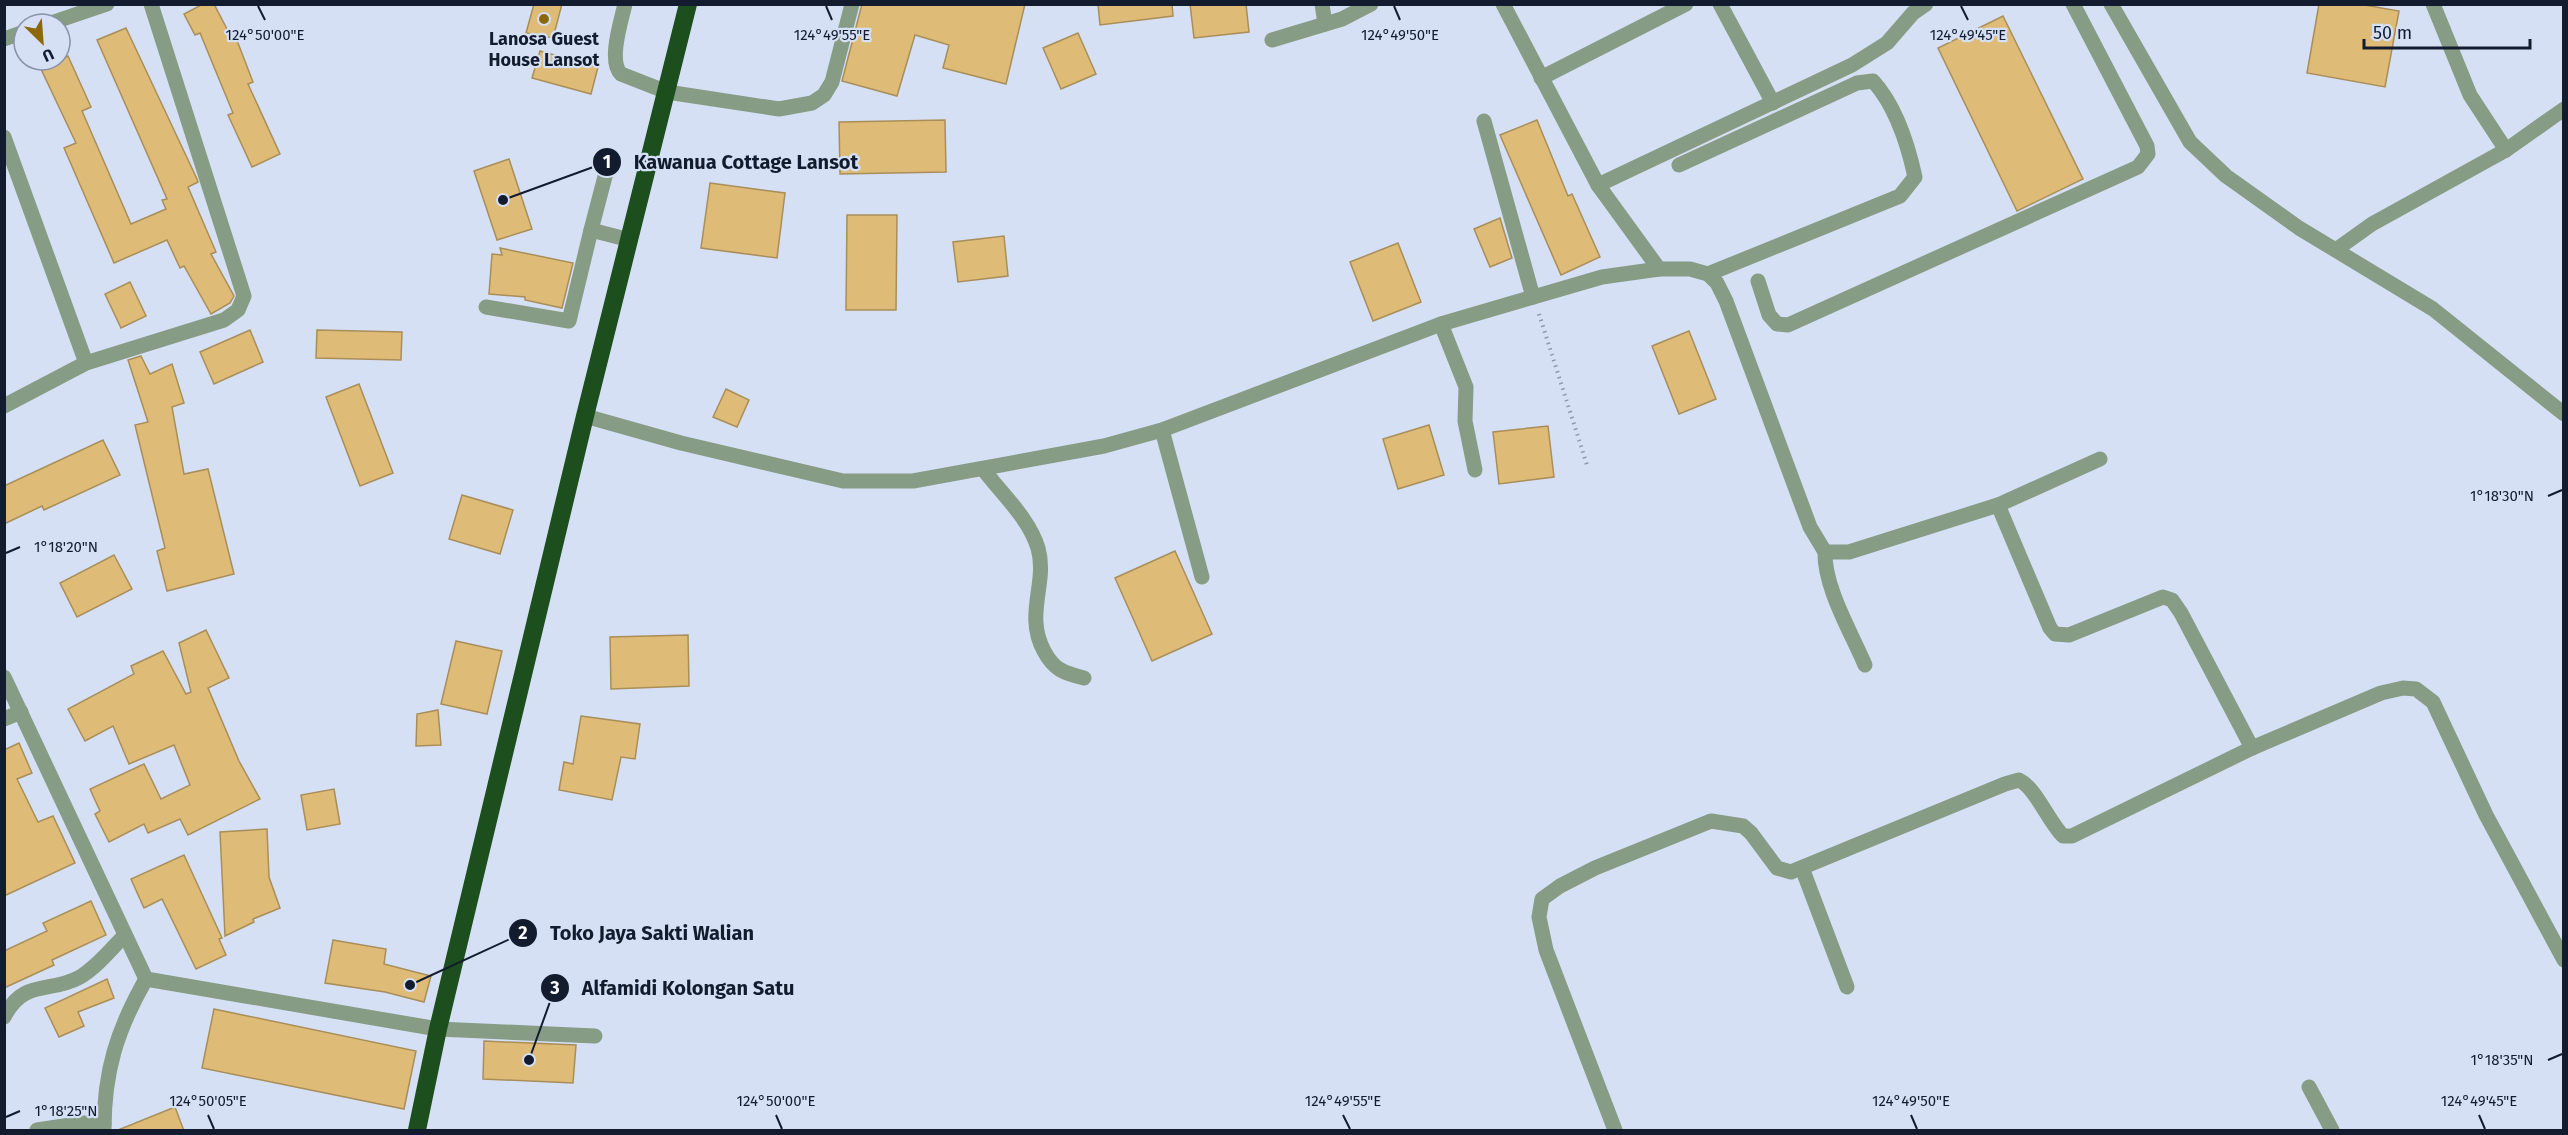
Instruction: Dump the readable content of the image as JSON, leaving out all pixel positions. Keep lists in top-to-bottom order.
{
  "places": [
    "Lanosa Guest House Lansot",
    "Kawanua Cottage Lansot",
    "Toko Jaya Sakti Walian",
    "Alfamidi Kolongan Satu"
  ],
  "scale_bar": "50 m",
  "north": "bottom right",
  "coordinates": [
    "124°50'00\"E",
    "124°49'55\"E",
    "124°49'50\"E",
    "124°49'45\"E",
    "1°18'30\"N",
    "1°18'20\"N",
    "1°18'35\"N",
    "124°50'05\"E",
    "1°18'25\"N"
  ]
}
